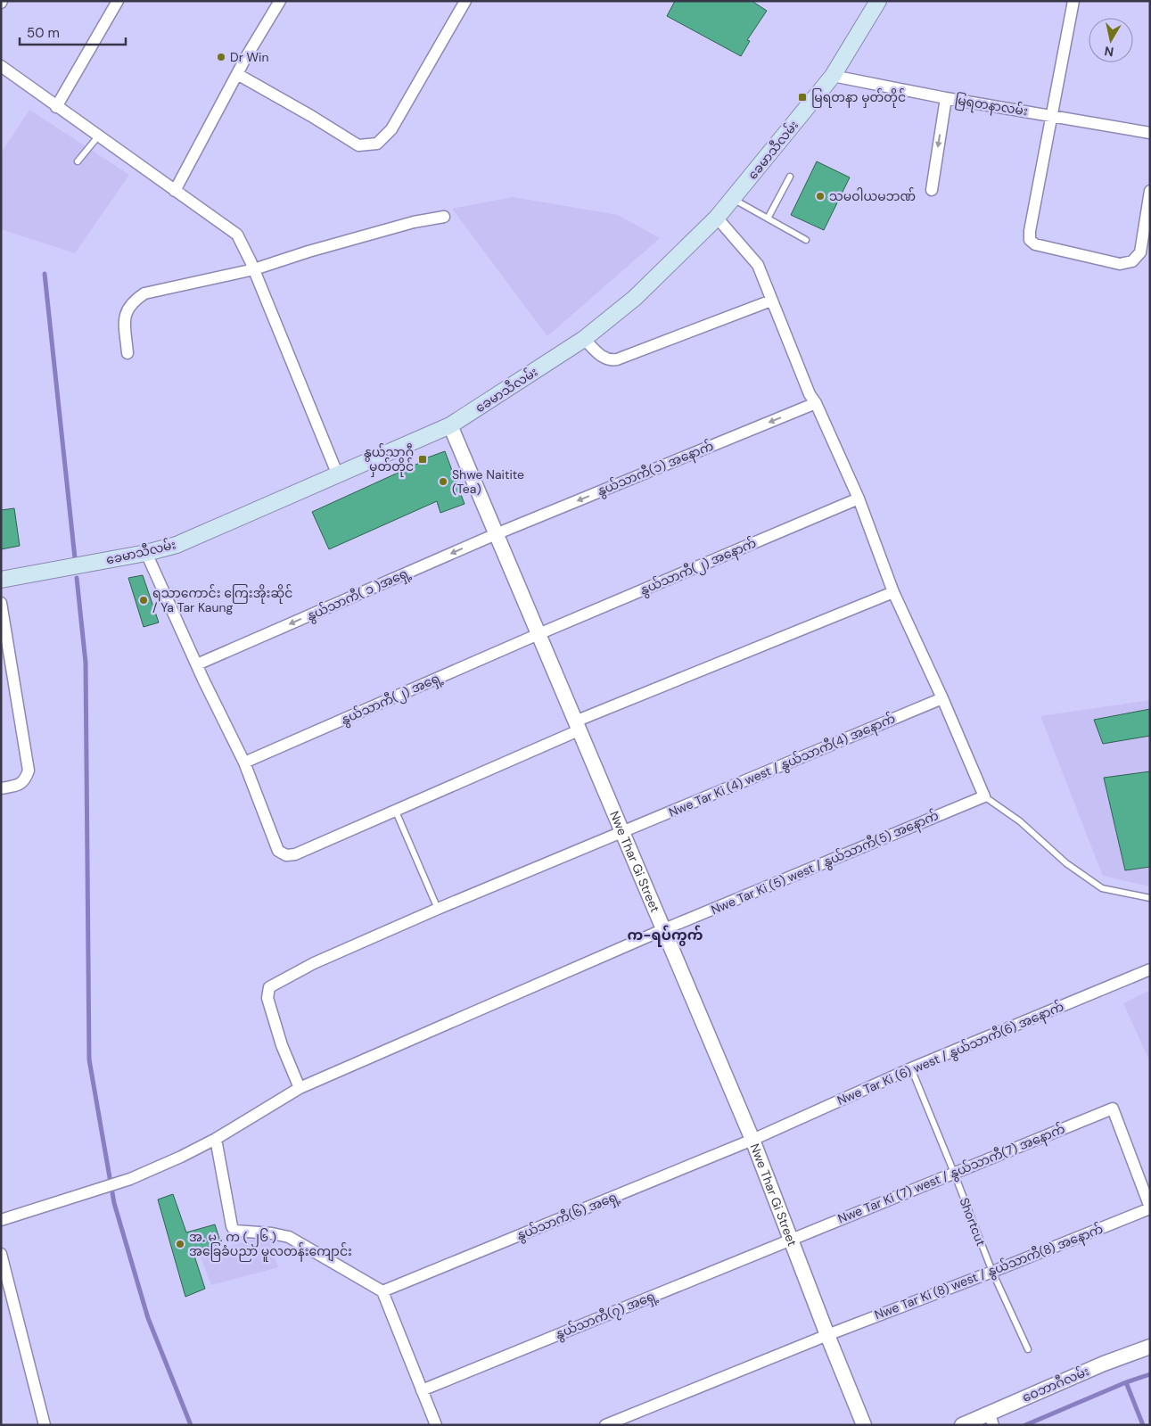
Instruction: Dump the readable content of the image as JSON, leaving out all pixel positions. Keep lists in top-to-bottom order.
{
  "streets": {
    "main road": ["ခေမာသီလမ်း"],
    "street": [
      "မြရတနာလမ်း",
      "နွယ်သာကီ(၁) အနောက်",
      "နွယ်သာကီ(၂) အနောက်",
      "နွယ်သာကီ( ၁ )အရှေ့",
      "နွယ်သာကီ(၂) အရှေ့",
      "Nwe Tar Ki (4) west / နွယ်သာကီ(4) အနောက်",
      "Nwe Thar Gi Street",
      "Nwe Tar Ki (5) west / နွယ်သာကီ(5) အနောက်",
      "Nwe Tar Ki (6) west / နွယ်သာကီ(6) အနောက်",
      "Nwe Tar Ki (7) west / နွယ်သာကီ(7) အနောက်",
      "နွယ်သာကီ(၆) အရှေ့",
      "Nwe Tar Ki (8) west / နွယ်သာကီ(8) အနောက်",
      "နွယ်သာကီ(၇) အရှေ့",
      "ဝေဘာဂီလမ်း"
    ],
    "lane": ["Shortcut"]
  },
  "crossings": [
    ["မြရတနာလမ်း", "ခေမာသီလမ်း"],
    ["ခေမာသီလမ်း", "Nwe Thar Gi Street"],
    ["နွယ်သာကီ(၁) အနောက်", "နွယ်သာကီ( ၁ )အရှေ့"],
    ["နွယ်သာကီ(၁) အနောက်", "Nwe Thar Gi Street"],
    ["နွယ်သာကီ(၂) အနောက်", "နွယ်သာကီ(၂) အရှေ့"],
    ["နွယ်သာကီ(၂) အနောက်", "Nwe Thar Gi Street"],
    ["နွယ်သာကီ( ၁ )အရှေ့", "Nwe Thar Gi Street"],
    ["နွယ်သာကီ(၂) အရှေ့", "Nwe Thar Gi Street"],
    ["Nwe Tar Ki (4) west / နွယ်သာကီ(4) အနောက်", "Nwe Thar Gi Street"],
    ["Nwe Tar Ki (4) west / နွယ်သာကီ(4) အနောက်", "Nwe Tar Ki (5) west / နွယ်သာကီ(5) အနောက်"],
    ["Nwe Thar Gi Street", "Nwe Tar Ki (5) west / နွယ်သာကီ(5) အနောက်"],
    ["Nwe Thar Gi Street", "Nwe Tar Ki (6) west / နွယ်သာကီ(6) အနောက်"],
    ["Nwe Thar Gi Street", "Nwe Tar Ki (7) west / နွယ်သာကီ(7) အနောက်"],
    ["Nwe Thar Gi Street", "နွယ်သာကီ(၆) အရှေ့"],
    ["Nwe Thar Gi Street", "Nwe Tar Ki (8) west / နွယ်သာကီ(8) အနောက်"],
    ["Nwe Thar Gi Street", "နွယ်သာကီ(၇) အရှေ့"],
    ["Nwe Tar Ki (6) west / နွယ်သာကီ(6) အနောက်", "နွယ်သာကီ(၆) အရှေ့"],
    ["Nwe Tar Ki (6) west / နွယ်သာကီ(6) အနောက်", "Shortcut"],
    ["Nwe Tar Ki (7) west / နွယ်သာကီ(7) အနောက်", "Shortcut"],
    ["Nwe Tar Ki (7) west / နွယ်သာကီ(7) အနောက်", "Nwe Tar Ki (8) west / နွယ်သာကီ(8) အနောက်"],
    ["Nwe Tar Ki (7) west / နွယ်သာကီ(7) အနောက်", "နွယ်သာကီ(၇) အရှေ့"],
    ["Shortcut", "Nwe Tar Ki (8) west / နွယ်သာကီ(8) အနောက်"]
  ],
  "one_way": ["နွယ်သာကီ(၁) အနောက်", "နွယ်သာကီ( ၁ )အရှေ့"],
  "districts": ["က-ရပ်ကွက်"],
  "places": {
    "other": [
      "Dr Win",
      "သမဝါယမဘဏ်",
      "Shwe Naitite (Tea)",
      "ရသာကောင်း ကြေးအိုးဆိုင် / Ya Tar Kaung",
      "အ. မ . က ( ၂၆ ) အခြေခံပညာ မူလတန်းကျောင်း"
    ],
    "transit": ["မြရတနာ မှတ်တိုင်", "နွယ်သာဂီ မှတ်တိုင်"]
  },
  "scale_bar": "50 m",
  "north": "bottom"
}
